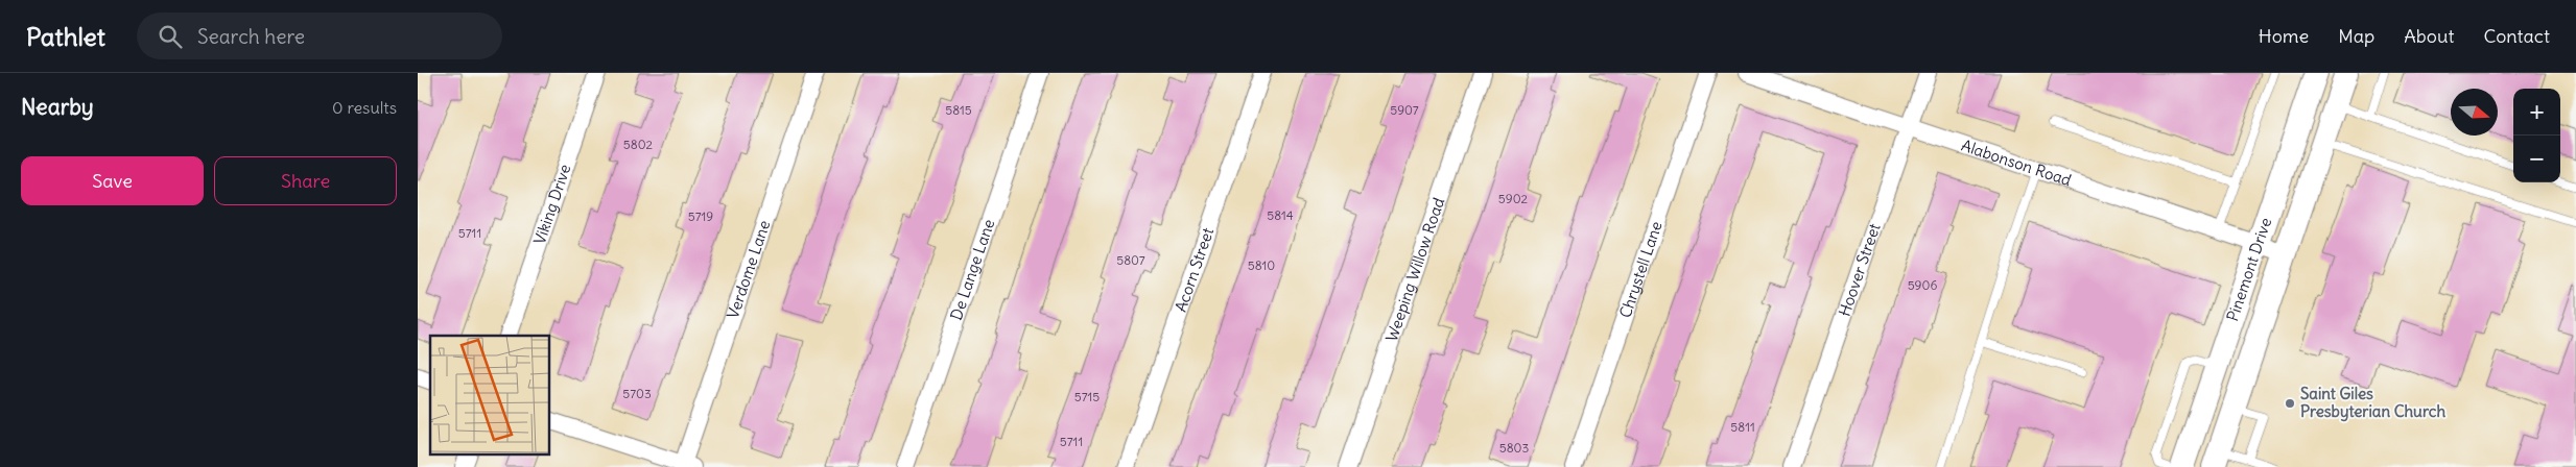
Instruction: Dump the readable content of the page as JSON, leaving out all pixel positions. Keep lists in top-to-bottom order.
{
  "streets": {
    "main road": ["Pinemont Drive"],
    "street": [
      "Alabonson Road",
      "Viking Drive",
      "Verdome Lane",
      "De Lange Lane",
      "Acorn Street",
      "Weeping Willow Road",
      "Chrystell Lane",
      "Hoover Street"
    ]
  },
  "crossings": [
    ["Alabonson Road", "Hoover Street"],
    ["Alabonson Road", "Pinemont Drive"]
  ],
  "places": ["Saint Giles Presbyterian Church"],
  "house_numbers": [
    "5815",
    "5907",
    "5802",
    "5902",
    "5814",
    "5719",
    "5711",
    "5807",
    "5810",
    "5906",
    "5703",
    "5715",
    "5811",
    "5711",
    "5803"
  ],
  "north": "right",
  "page": {
    "header": "Pathlet",
    "search": "Search here",
    "nav": [
      "Home",
      "Map",
      "About",
      "Contact"
    ],
    "heading": ["Nearby", "0 results"],
    "map_buttons": ["+", "−"],
    "buttons": ["Save", "Share"]
  }
}
